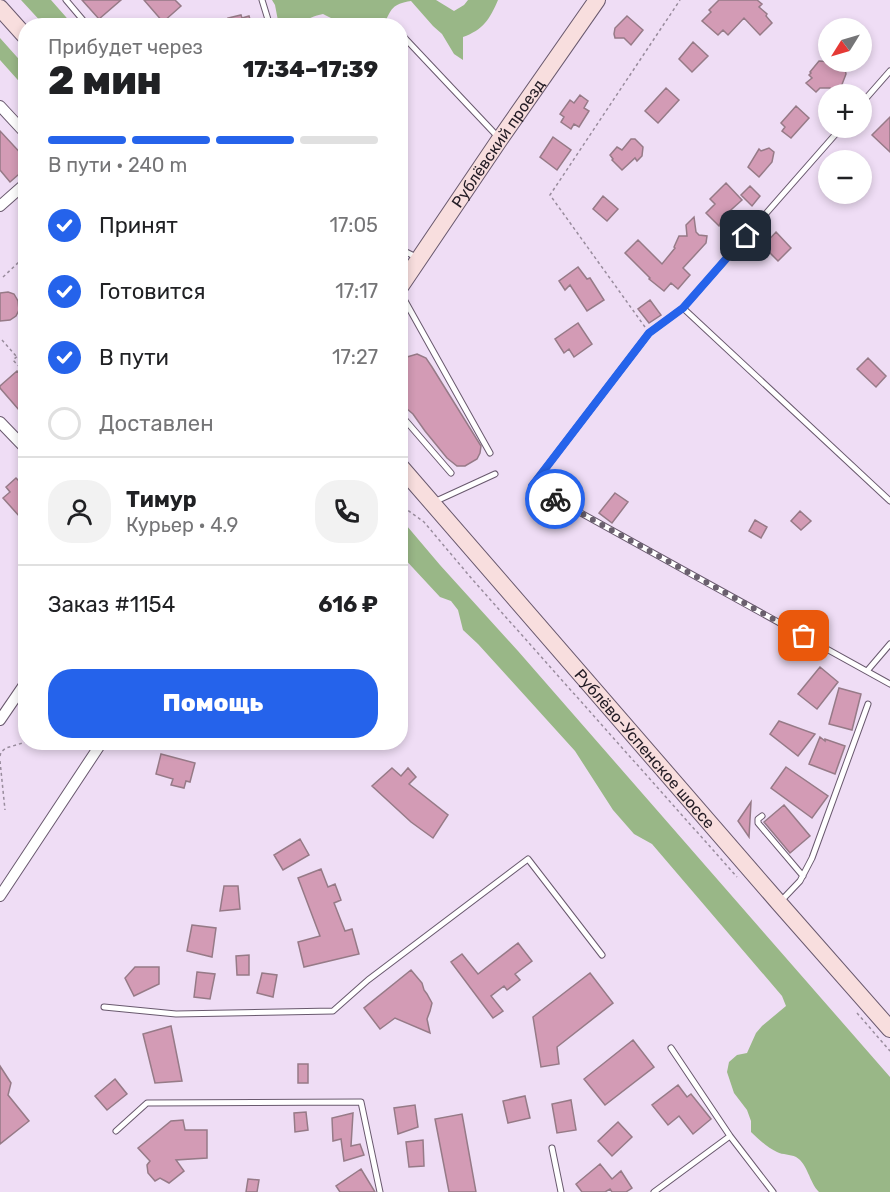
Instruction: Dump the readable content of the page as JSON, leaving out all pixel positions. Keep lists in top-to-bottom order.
{
  "streets": {
    "main road": ["Рублёвский проезд", "Рублёво-Успенское шоссе"]
  },
  "north": "bottom left",
  "page": {
    "map_buttons": ["+", "−"],
    "heading": ["2 мин", "Прибудет через", "17:34–17:39"],
    "panel": [
      "Тимур",
      "Курьер · 4.9",
      "Заказ #1154",
      "616 ₽"
    ],
    "bar": "В пути · 240 m",
    "list": [
      ["Принят", "17:05"],
      ["Готовится", "17:17"],
      ["В пути", "17:27"],
      "Доставлен"
    ],
    "buttons": "Помощь"
  }
}
